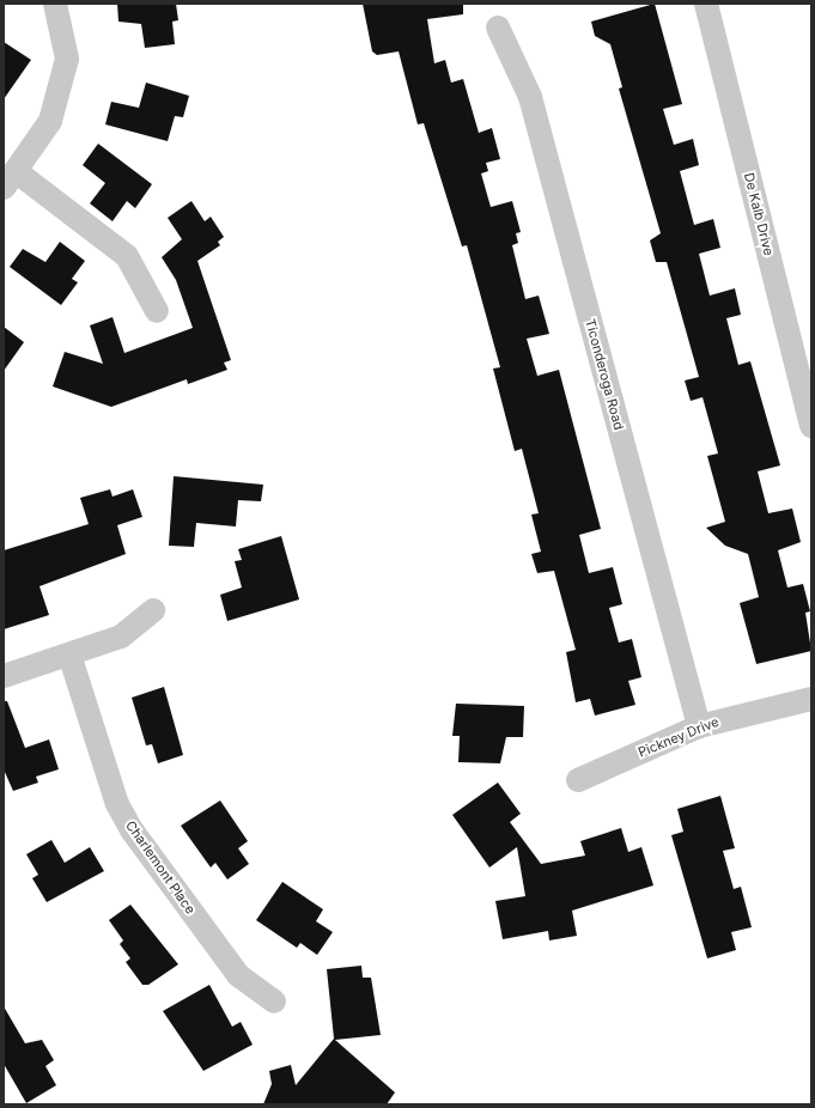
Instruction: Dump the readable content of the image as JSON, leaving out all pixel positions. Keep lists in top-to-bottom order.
{
  "streets": {
    "street": [
      "De Kalb Drive",
      "Ticonderoga Road",
      "Pickney Drive",
      "Charlemont Place"
    ]
  },
  "crossings": [
    ["Ticonderoga Road", "Pickney Drive"]
  ]
}
